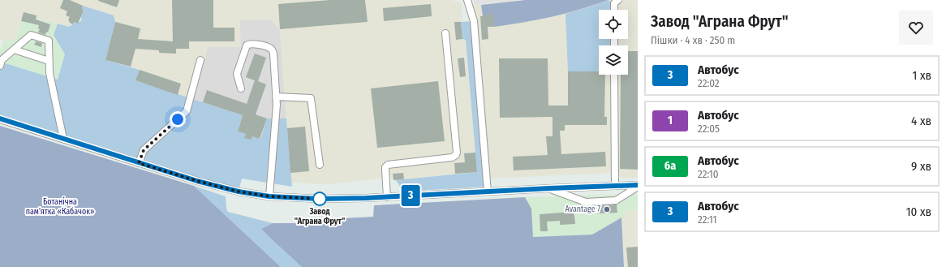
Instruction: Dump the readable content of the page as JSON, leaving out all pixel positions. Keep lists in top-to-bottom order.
{
  "parks": ["Ботанічна пам'ятка «Кабачок»"],
  "places": ["Завод \"Аграна Фрут\"", "Avantage 7"],
  "lines": ["bus line 3"],
  "page": {
    "on_map": "3",
    "heading": ["Завод \"Аграна Фрут\"", "Пішки · 4 хв · 250 m"],
    "list": [
      {
        "mark": "3",
        "name": "Автобус",
        "note": "22:02",
        "value": "1 хв"
      },
      {
        "mark": "1",
        "name": "Автобус",
        "note": "22:05",
        "value": "4 хв"
      },
      {
        "mark": "6а",
        "name": "Автобус",
        "note": "22:10",
        "value": "9 хв"
      },
      {
        "mark": "3",
        "name": "Автобус",
        "note": "22:11",
        "value": "10 хв"
      }
    ]
  }
}
